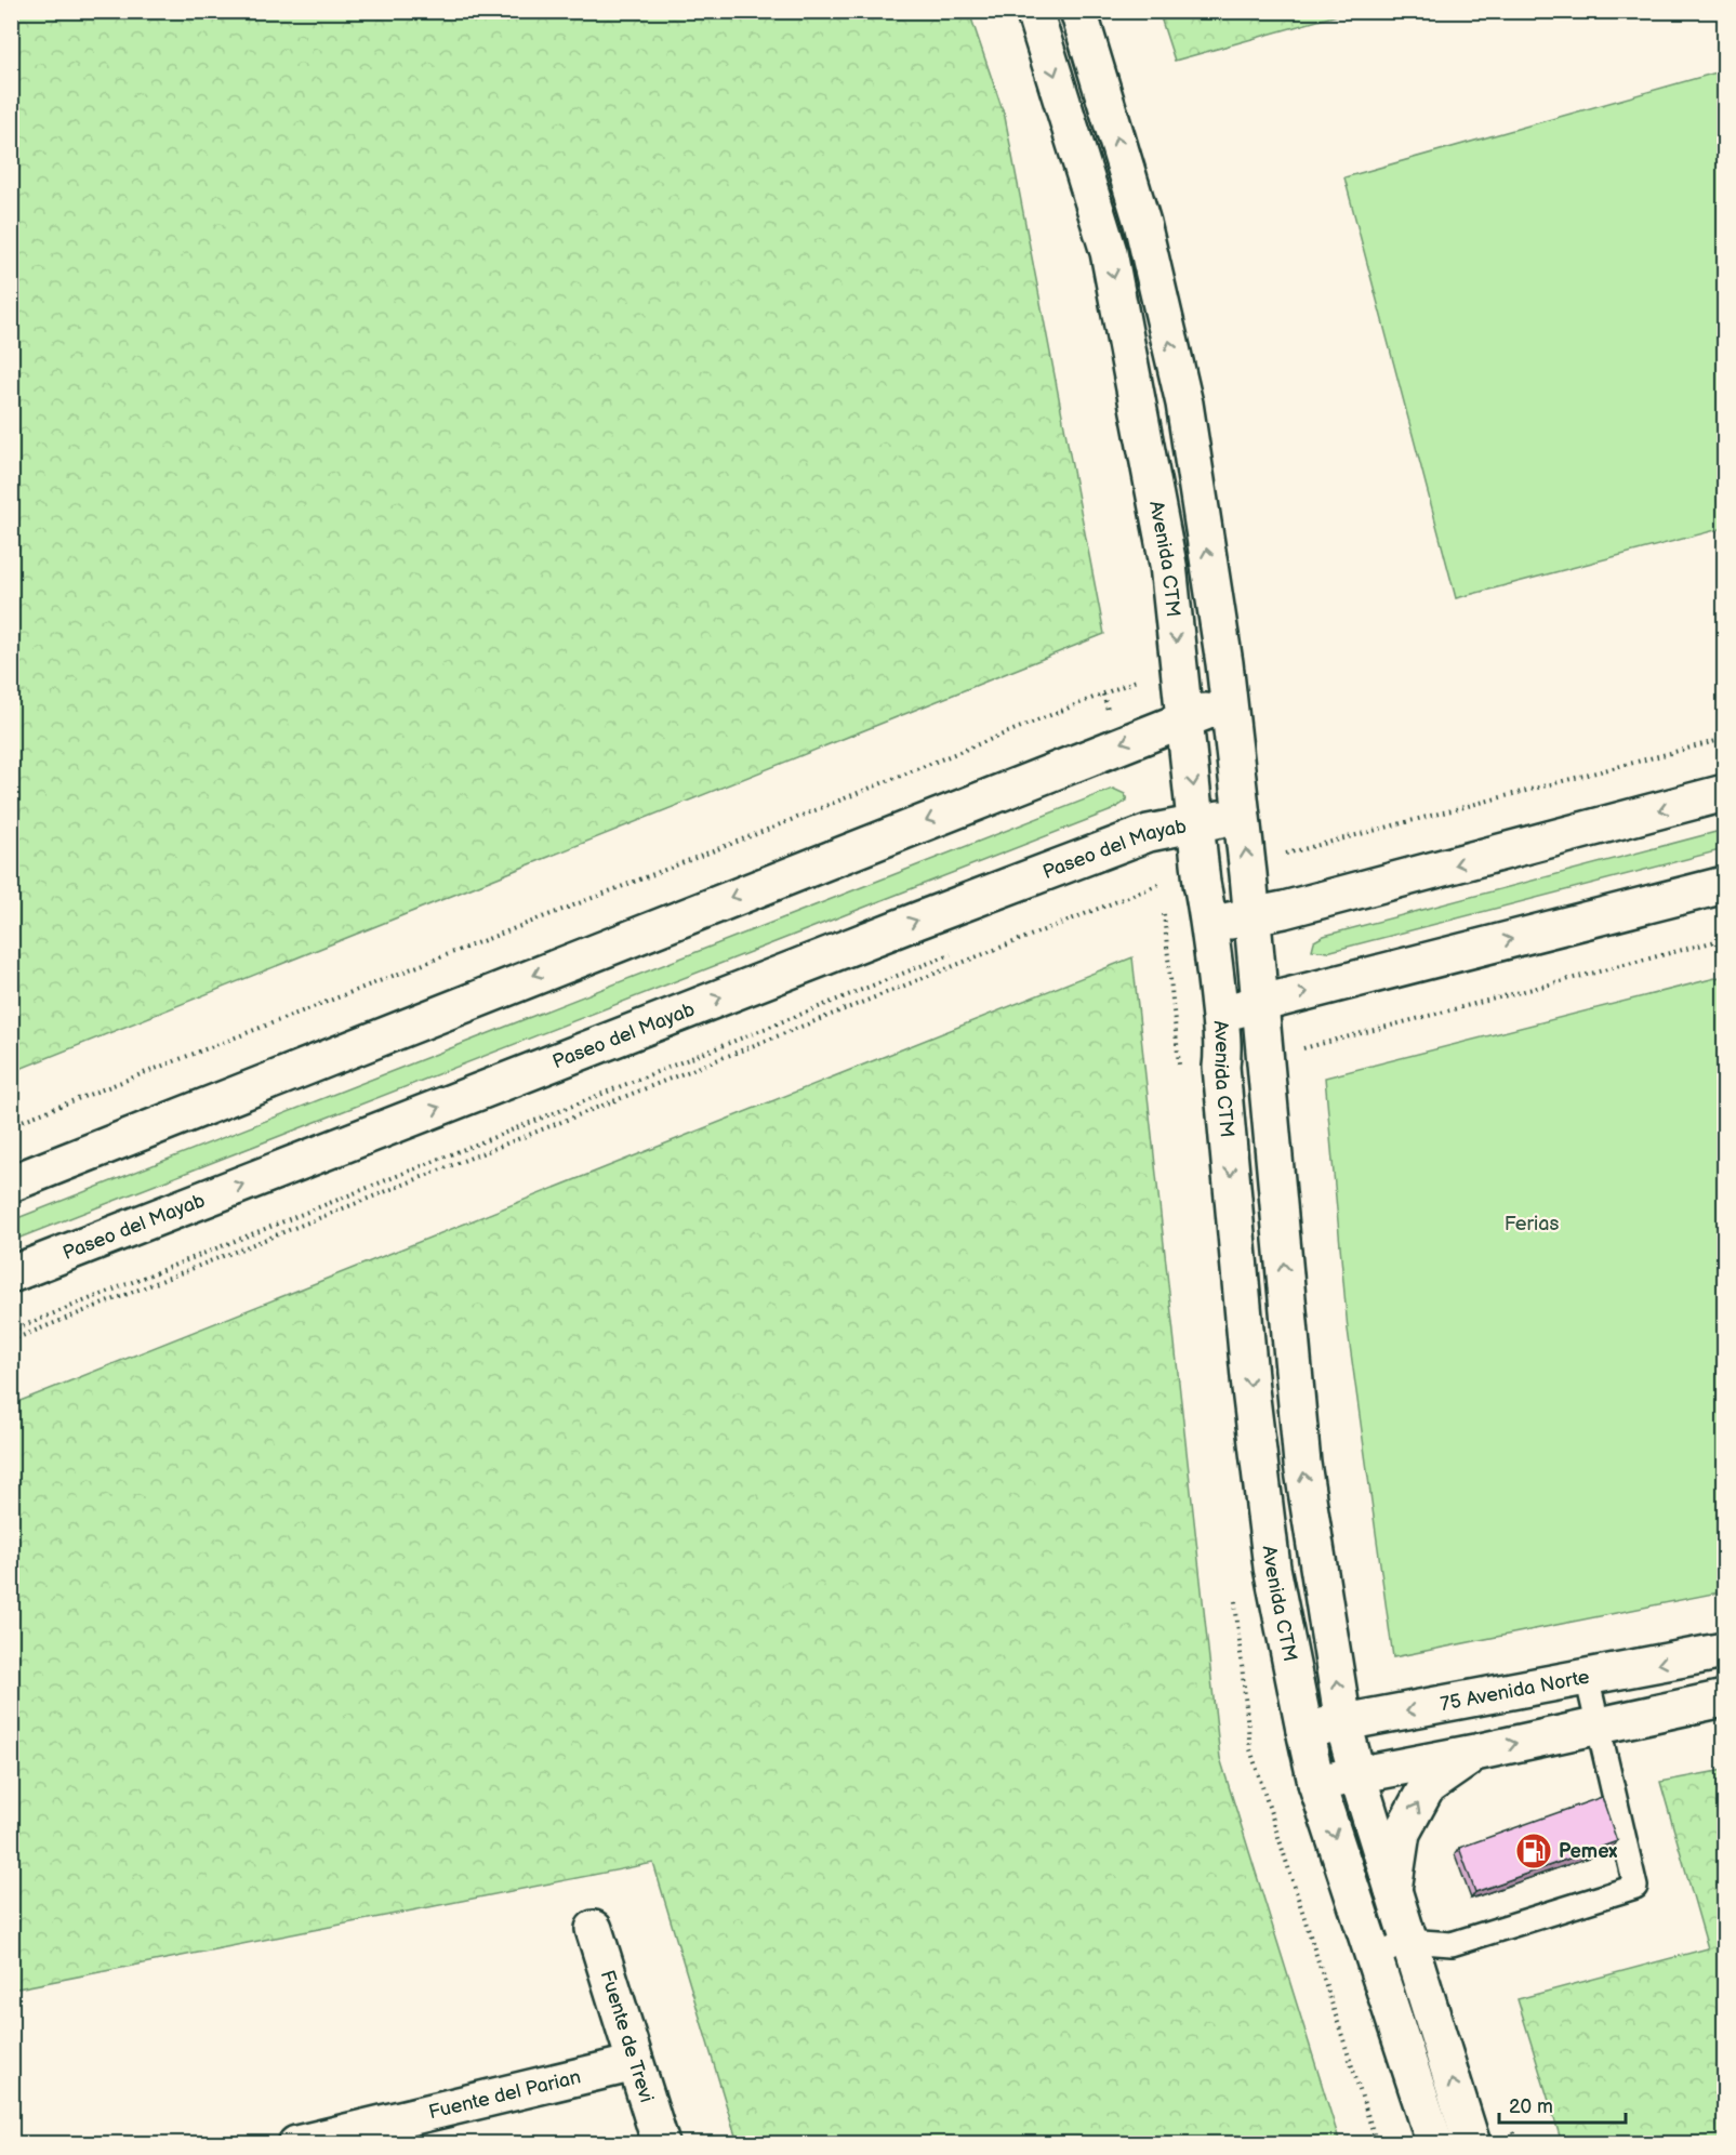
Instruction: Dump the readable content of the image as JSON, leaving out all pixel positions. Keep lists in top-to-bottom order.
{
  "streets": {
    "main road": [
      "Avenida CTM",
      "Paseo del Mayab",
      "75 Avenida Norte",
      "Fuente de Trevi",
      "Fuente del Parian"
    ]
  },
  "crossings": [
    ["Avenida CTM", "Paseo del Mayab"],
    ["Avenida CTM", "75 Avenida Norte"],
    ["Fuente de Trevi", "Fuente del Parian"]
  ],
  "parks": ["Ferias"],
  "places": {
    "fuel station": ["Pemex"]
  },
  "scale_bar": "20 m"
}
